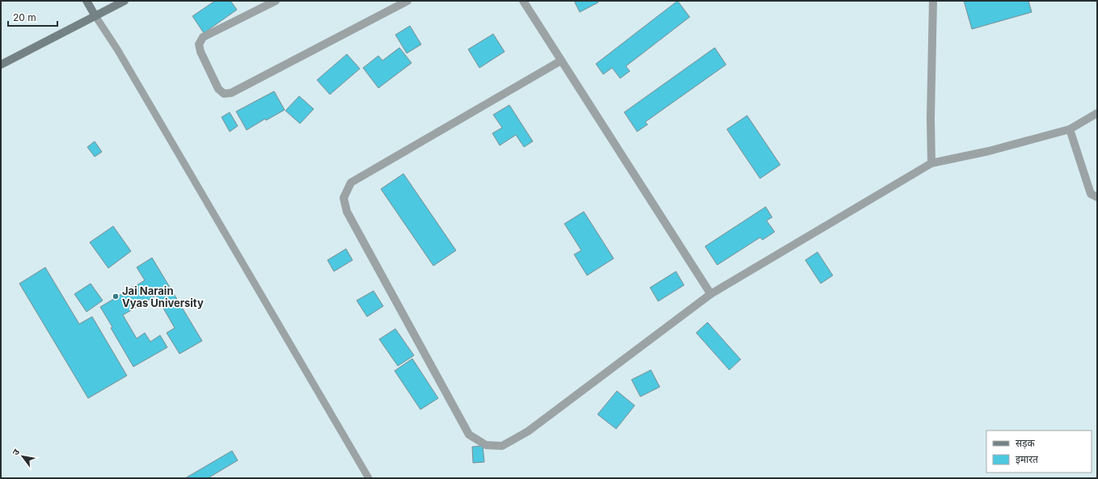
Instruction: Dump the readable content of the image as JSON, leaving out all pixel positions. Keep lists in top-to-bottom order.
{
  "places": ["Jai Narain Vyas University"],
  "legend": ["सड़क", "इमारत"],
  "scale_bar": "20 m",
  "north": "top left"
}
